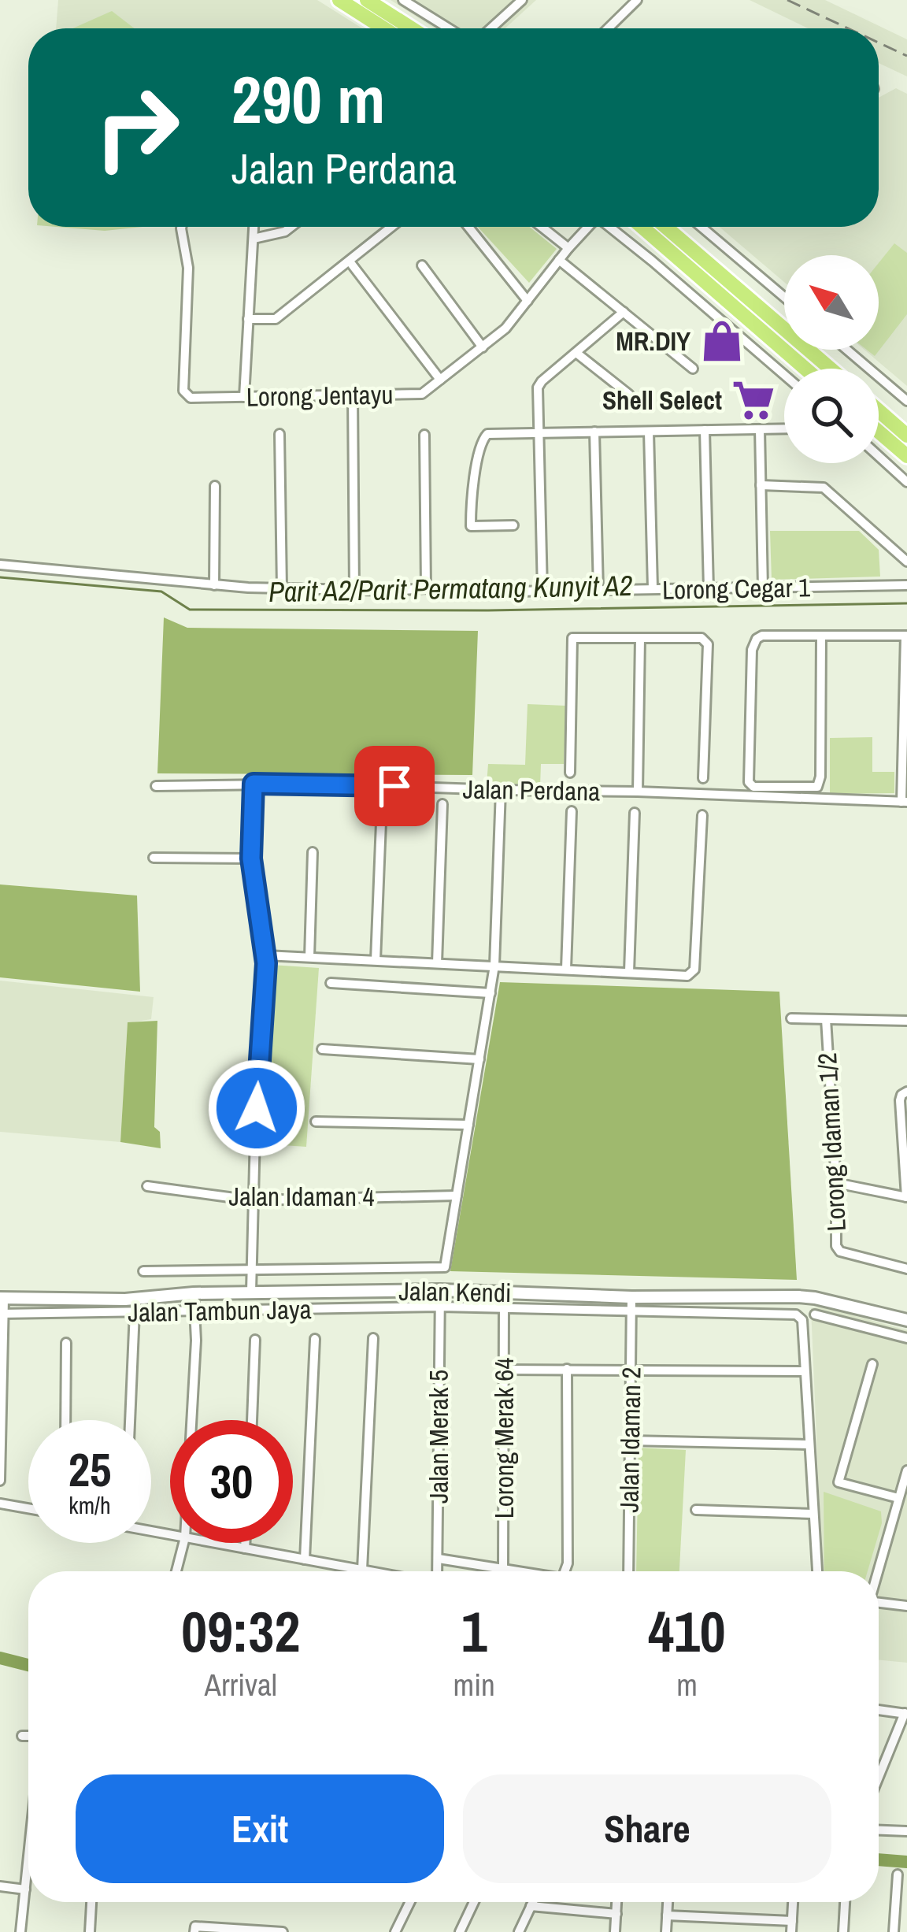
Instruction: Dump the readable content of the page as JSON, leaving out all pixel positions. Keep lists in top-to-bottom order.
{
  "streets": {
    "street": [
      "Lorong Jentayu",
      "Lorong Cegar 1",
      "Jalan Perdana",
      "Lorong Idaman 1/2",
      "Jalan Idaman 4",
      "Jalan Kendi",
      "Jalan Tambun Jaya",
      "Jalan Merak 5",
      "Lorong Merak 64",
      "Jalan Idaman 2"
    ]
  },
  "crossings": [
    ["Jalan Idaman 4", "Jalan Kendi"],
    ["Jalan Kendi", "Jalan Tambun Jaya"],
    ["Jalan Kendi", "Jalan Merak 5"],
    ["Jalan Kendi", "Lorong Merak 64"],
    ["Jalan Kendi", "Jalan Idaman 2"],
    ["Jalan Tambun Jaya", "Jalan Merak 5"]
  ],
  "water": ["Parit A2/Parit Permatang Kunyit A2"],
  "places": {
    "shop": ["MR.DIY"],
    "supermarket": ["Shell Select"]
  },
  "north": "top left",
  "page": {
    "turn": ["290 m", "Jalan Perdana"],
    "speed": "25 km/h",
    "limit": "30",
    "eta": [
      "09:32",
      "Arrival",
      "1",
      "min",
      "410",
      "m"
    ],
    "buttons": ["Exit", "Share"]
  }
}
